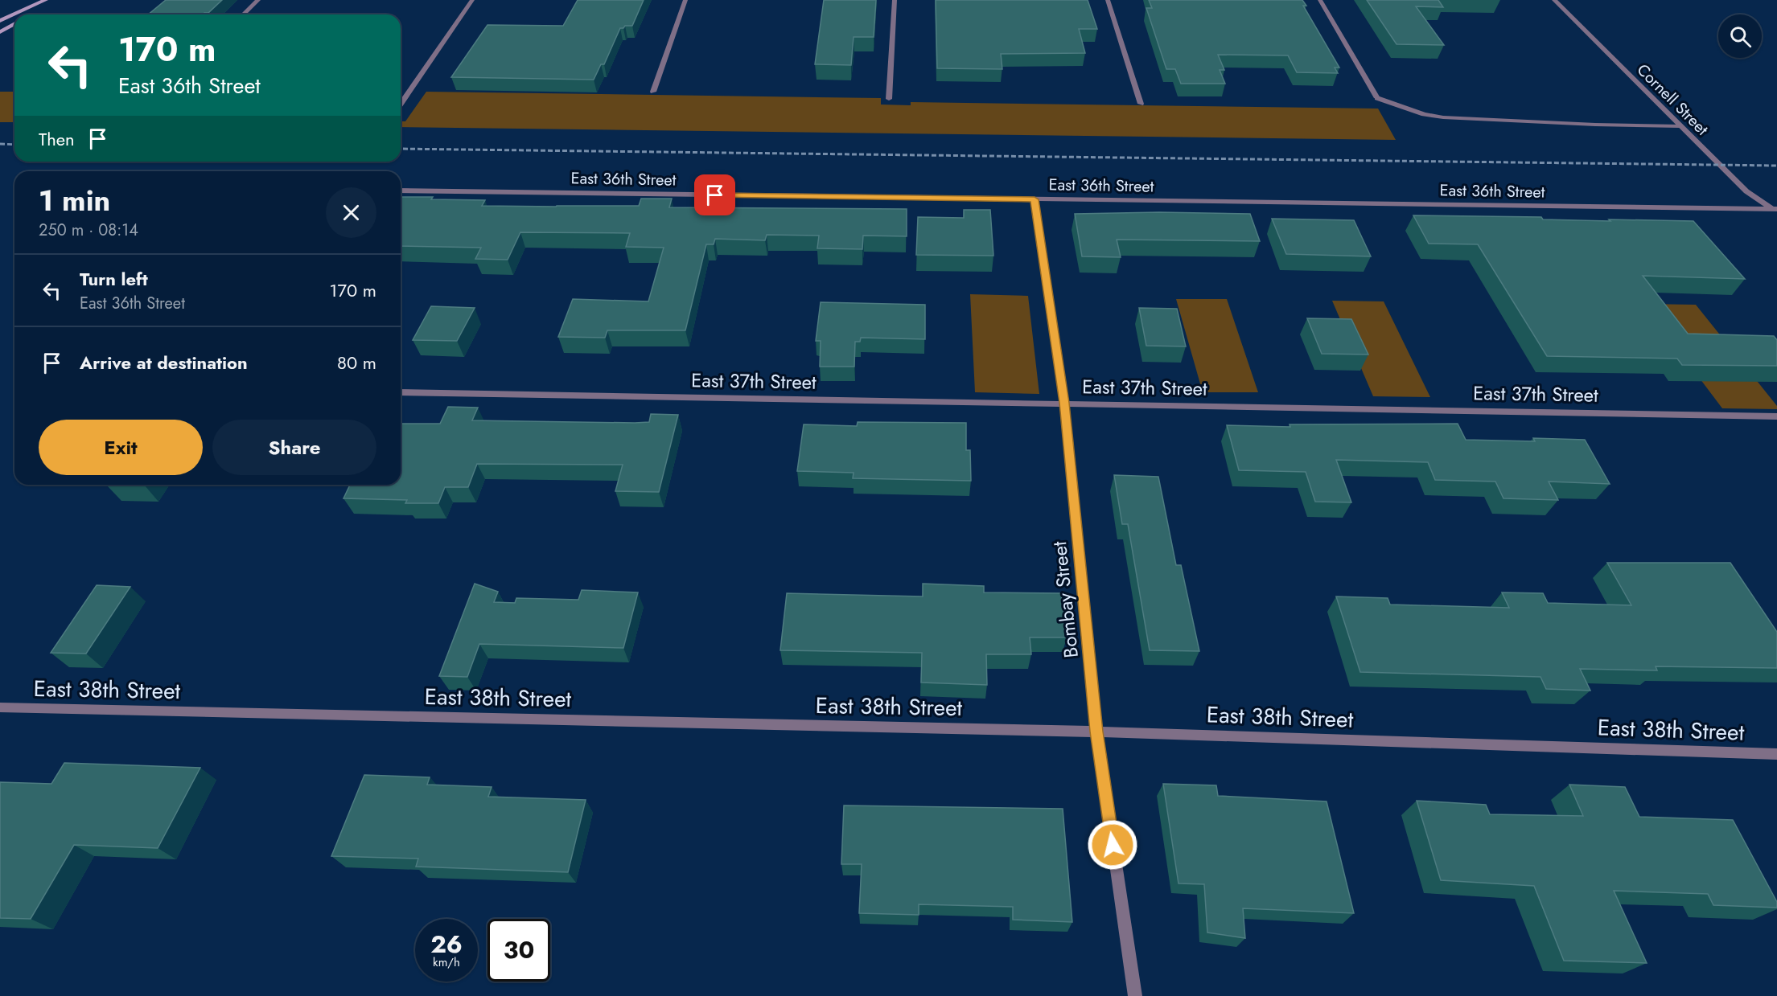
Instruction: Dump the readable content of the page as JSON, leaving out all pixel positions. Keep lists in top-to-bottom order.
{
  "streets": {
    "street": [
      "Cornell Street",
      "East 36th Street",
      "East 37th Street",
      "Bombay Street",
      "East 38th Street"
    ]
  },
  "crossings": [
    ["Cornell Street", "East 36th Street"],
    ["East 36th Street", "Bombay Street"],
    ["East 37th Street", "Bombay Street"],
    ["Bombay Street", "East 38th Street"]
  ],
  "page": {
    "turn": ["170 m", "East 36th Street"],
    "then": "Then",
    "heading": ["1 min", "250 m · 08:14"],
    "list": [
      {
        "name": "Turn left",
        "note": "East 36th Street",
        "value": "170 m"
      },
      {
        "name": "Arrive at destination",
        "value": "80 m"
      }
    ],
    "buttons": ["Exit", "Share"],
    "speed": "26 km/h",
    "limit": "30"
  }
}
